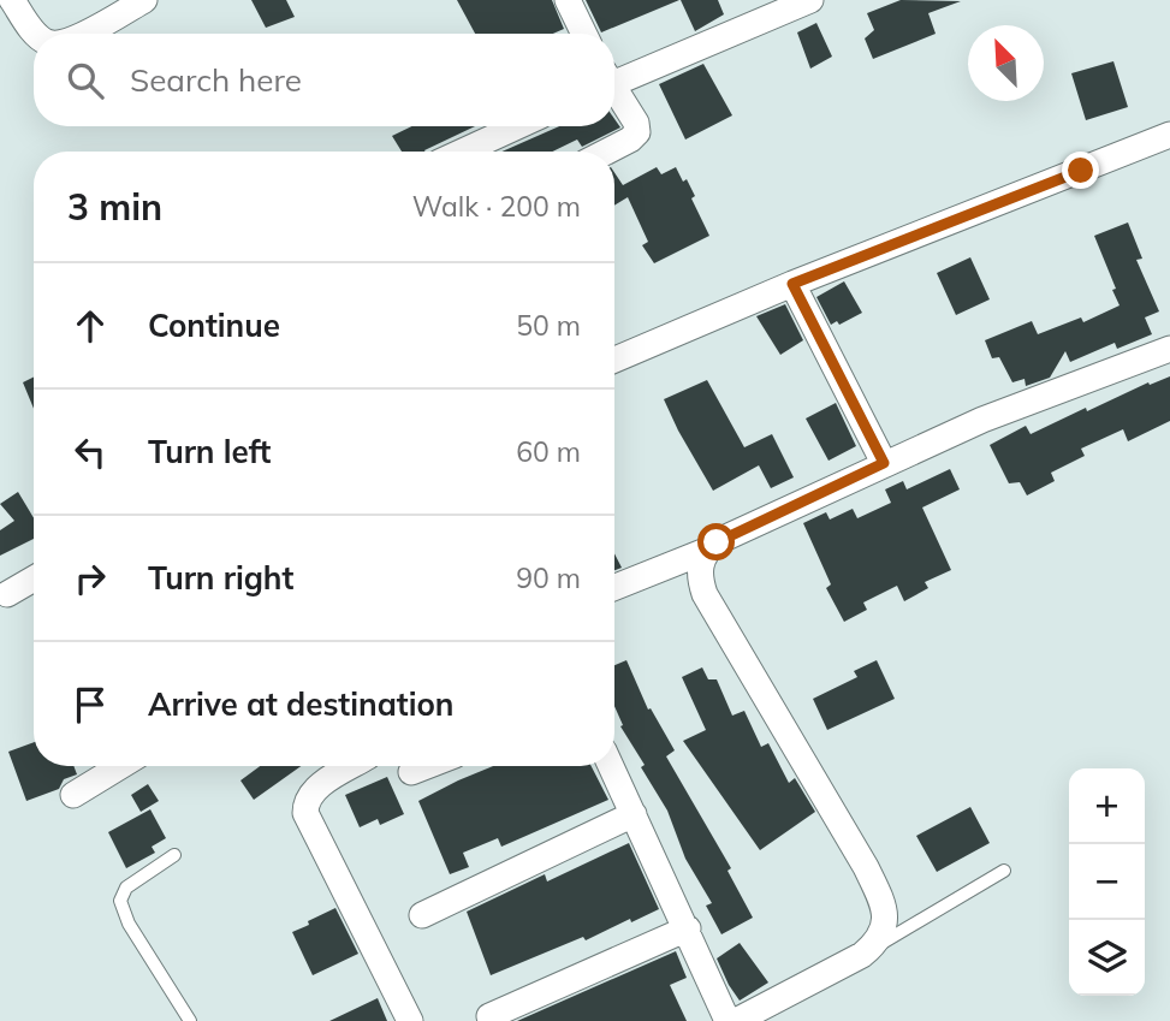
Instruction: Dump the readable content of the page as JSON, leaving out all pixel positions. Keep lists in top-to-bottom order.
{
  "north": "top left",
  "page": {
    "search": "Search here",
    "heading": ["3 min", "Walk · 200 m"],
    "list": [
      ["Continue", "50 m"],
      ["Turn left", "60 m"],
      ["Turn right", "90 m"],
      "Arrive at destination"
    ],
    "map_buttons": ["+", "−"]
  }
}
